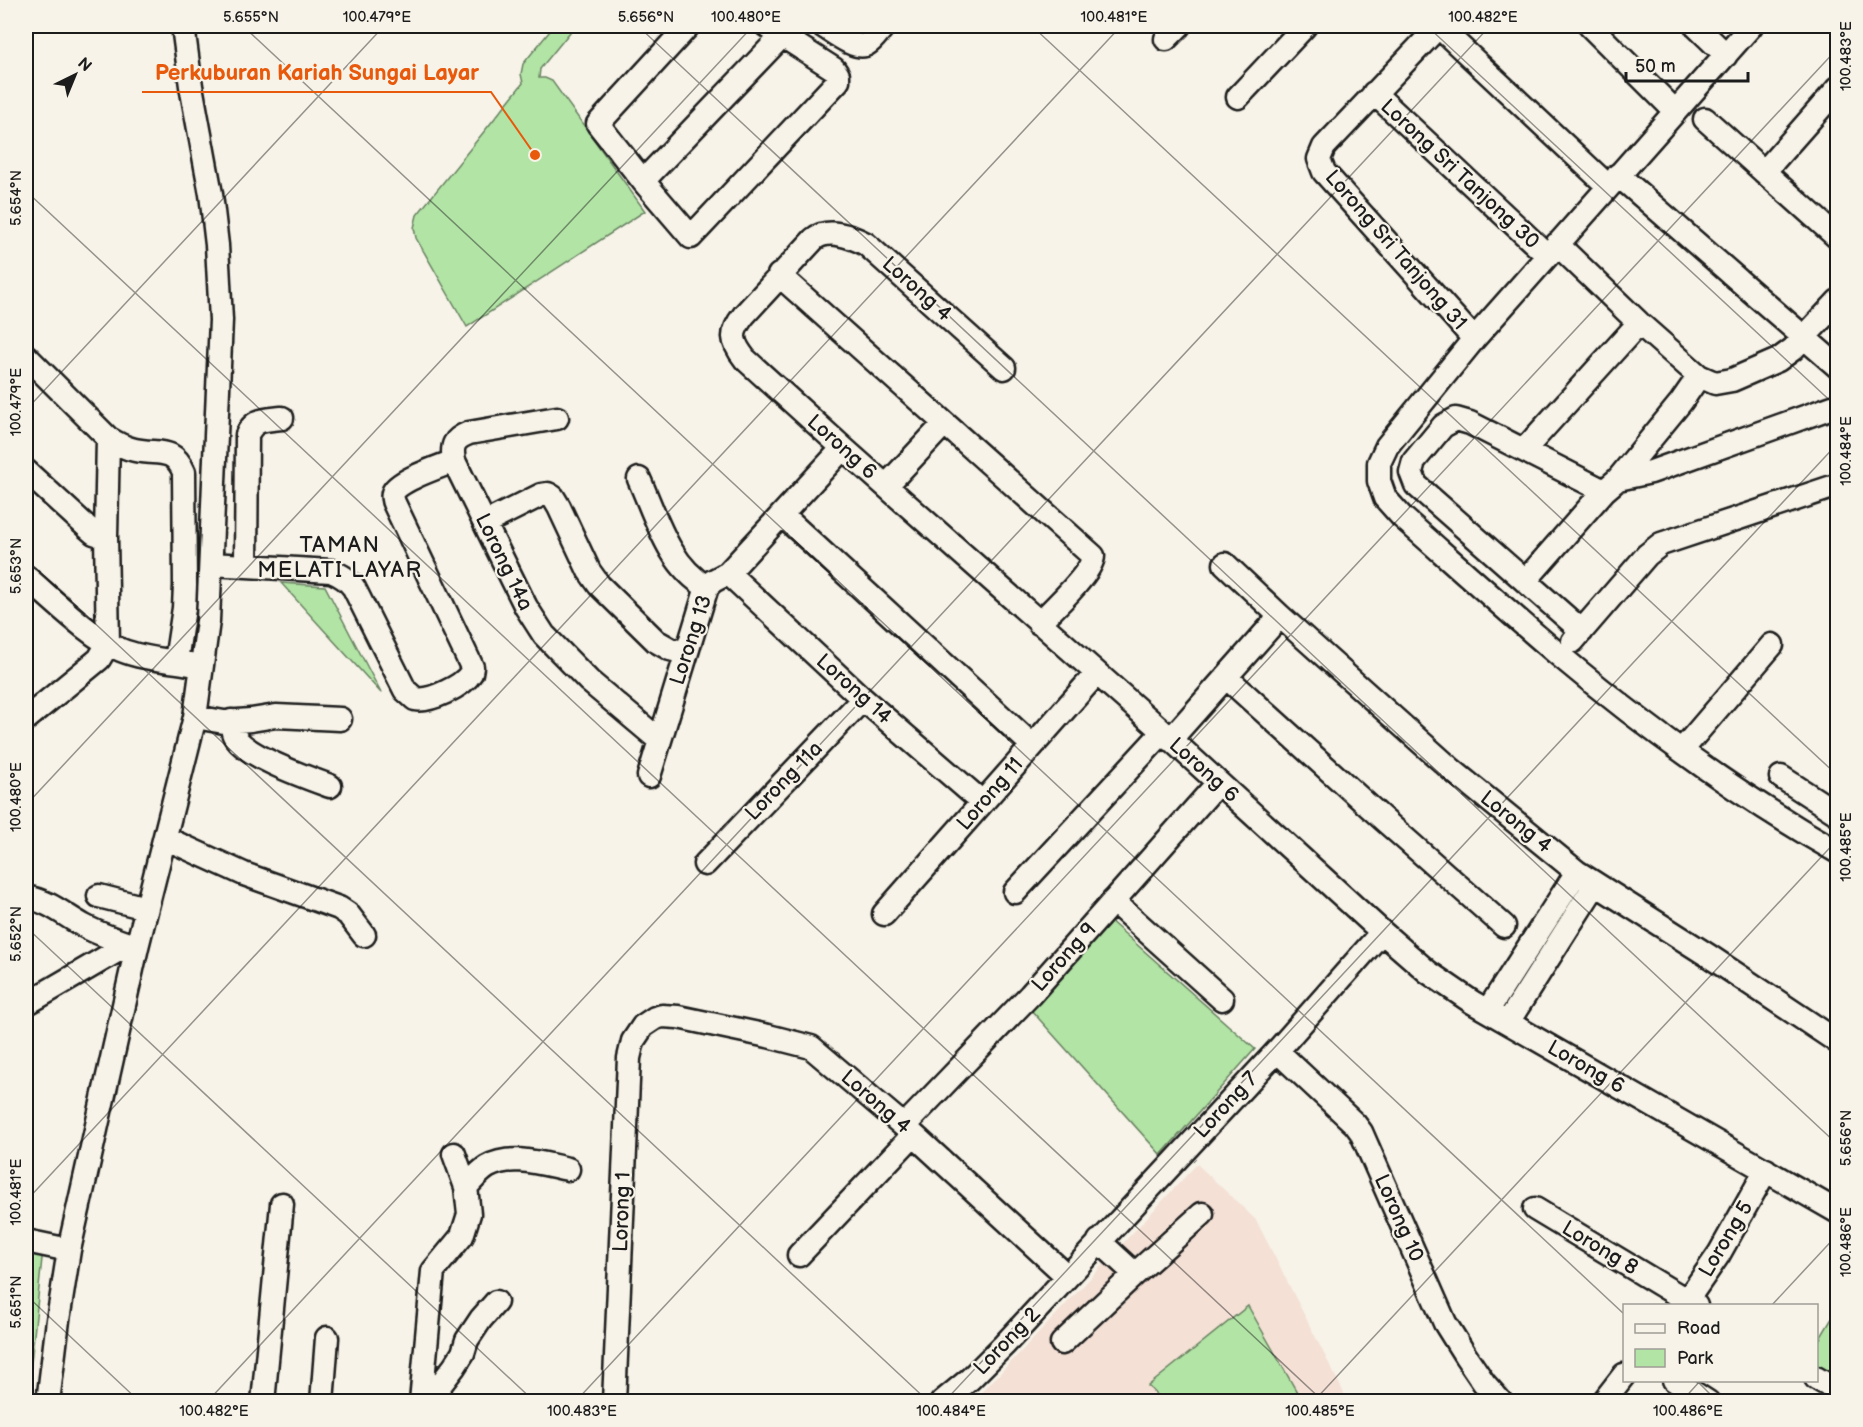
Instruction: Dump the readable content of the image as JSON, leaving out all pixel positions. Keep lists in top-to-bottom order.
{
  "streets": {
    "street": [
      "Lorong Sri Tanjong 30",
      "Lorong Sri Tanjong 31",
      "Lorong 4",
      "Lorong 6",
      "Lorong 14a",
      "Lorong 13",
      "Lorong 14",
      "Lorong 11a",
      "Lorong 11",
      "Lorong 9",
      "Lorong 7",
      "Lorong 1",
      "Lorong 10",
      "Lorong 5",
      "Lorong 8",
      "Lorong 2"
    ]
  },
  "crossings": [
    ["Lorong Sri Tanjong 30", "Lorong Sri Tanjong 31"],
    ["Lorong 4", "Lorong 6"],
    ["Lorong 4", "Lorong 9"],
    ["Lorong 4", "Lorong 7"],
    ["Lorong 4", "Lorong 1"],
    ["Lorong 4", "Lorong 2"],
    ["Lorong 6", "Lorong 13"],
    ["Lorong 6", "Lorong 11"],
    ["Lorong 6", "Lorong 9"],
    ["Lorong 6", "Lorong 7"],
    ["Lorong 6", "Lorong 5"],
    ["Lorong 14a", "Lorong 13"],
    ["Lorong 13", "Lorong 14"],
    ["Lorong 14", "Lorong 11a"],
    ["Lorong 14", "Lorong 11"],
    ["Lorong 7", "Lorong 10"],
    ["Lorong 7", "Lorong 2"],
    ["Lorong 5", "Lorong 8"]
  ],
  "districts": ["TAMAN MELATI LAYAR"],
  "places": ["Perkuburan Kariah Sungai Layar"],
  "legend": ["Road", "Park"],
  "scale_bar": "50 m",
  "north": "top right",
  "coordinates": [
    "5.655°N",
    "100.479°E",
    "5.656°N",
    "100.480°E",
    "100.481°E",
    "100.482°E",
    "100.483°E",
    "5.654°N",
    "100.484°E",
    "5.653°N",
    "100.485°E",
    "5.652°N",
    "100.486°E",
    "5.651°N"
  ]
}
